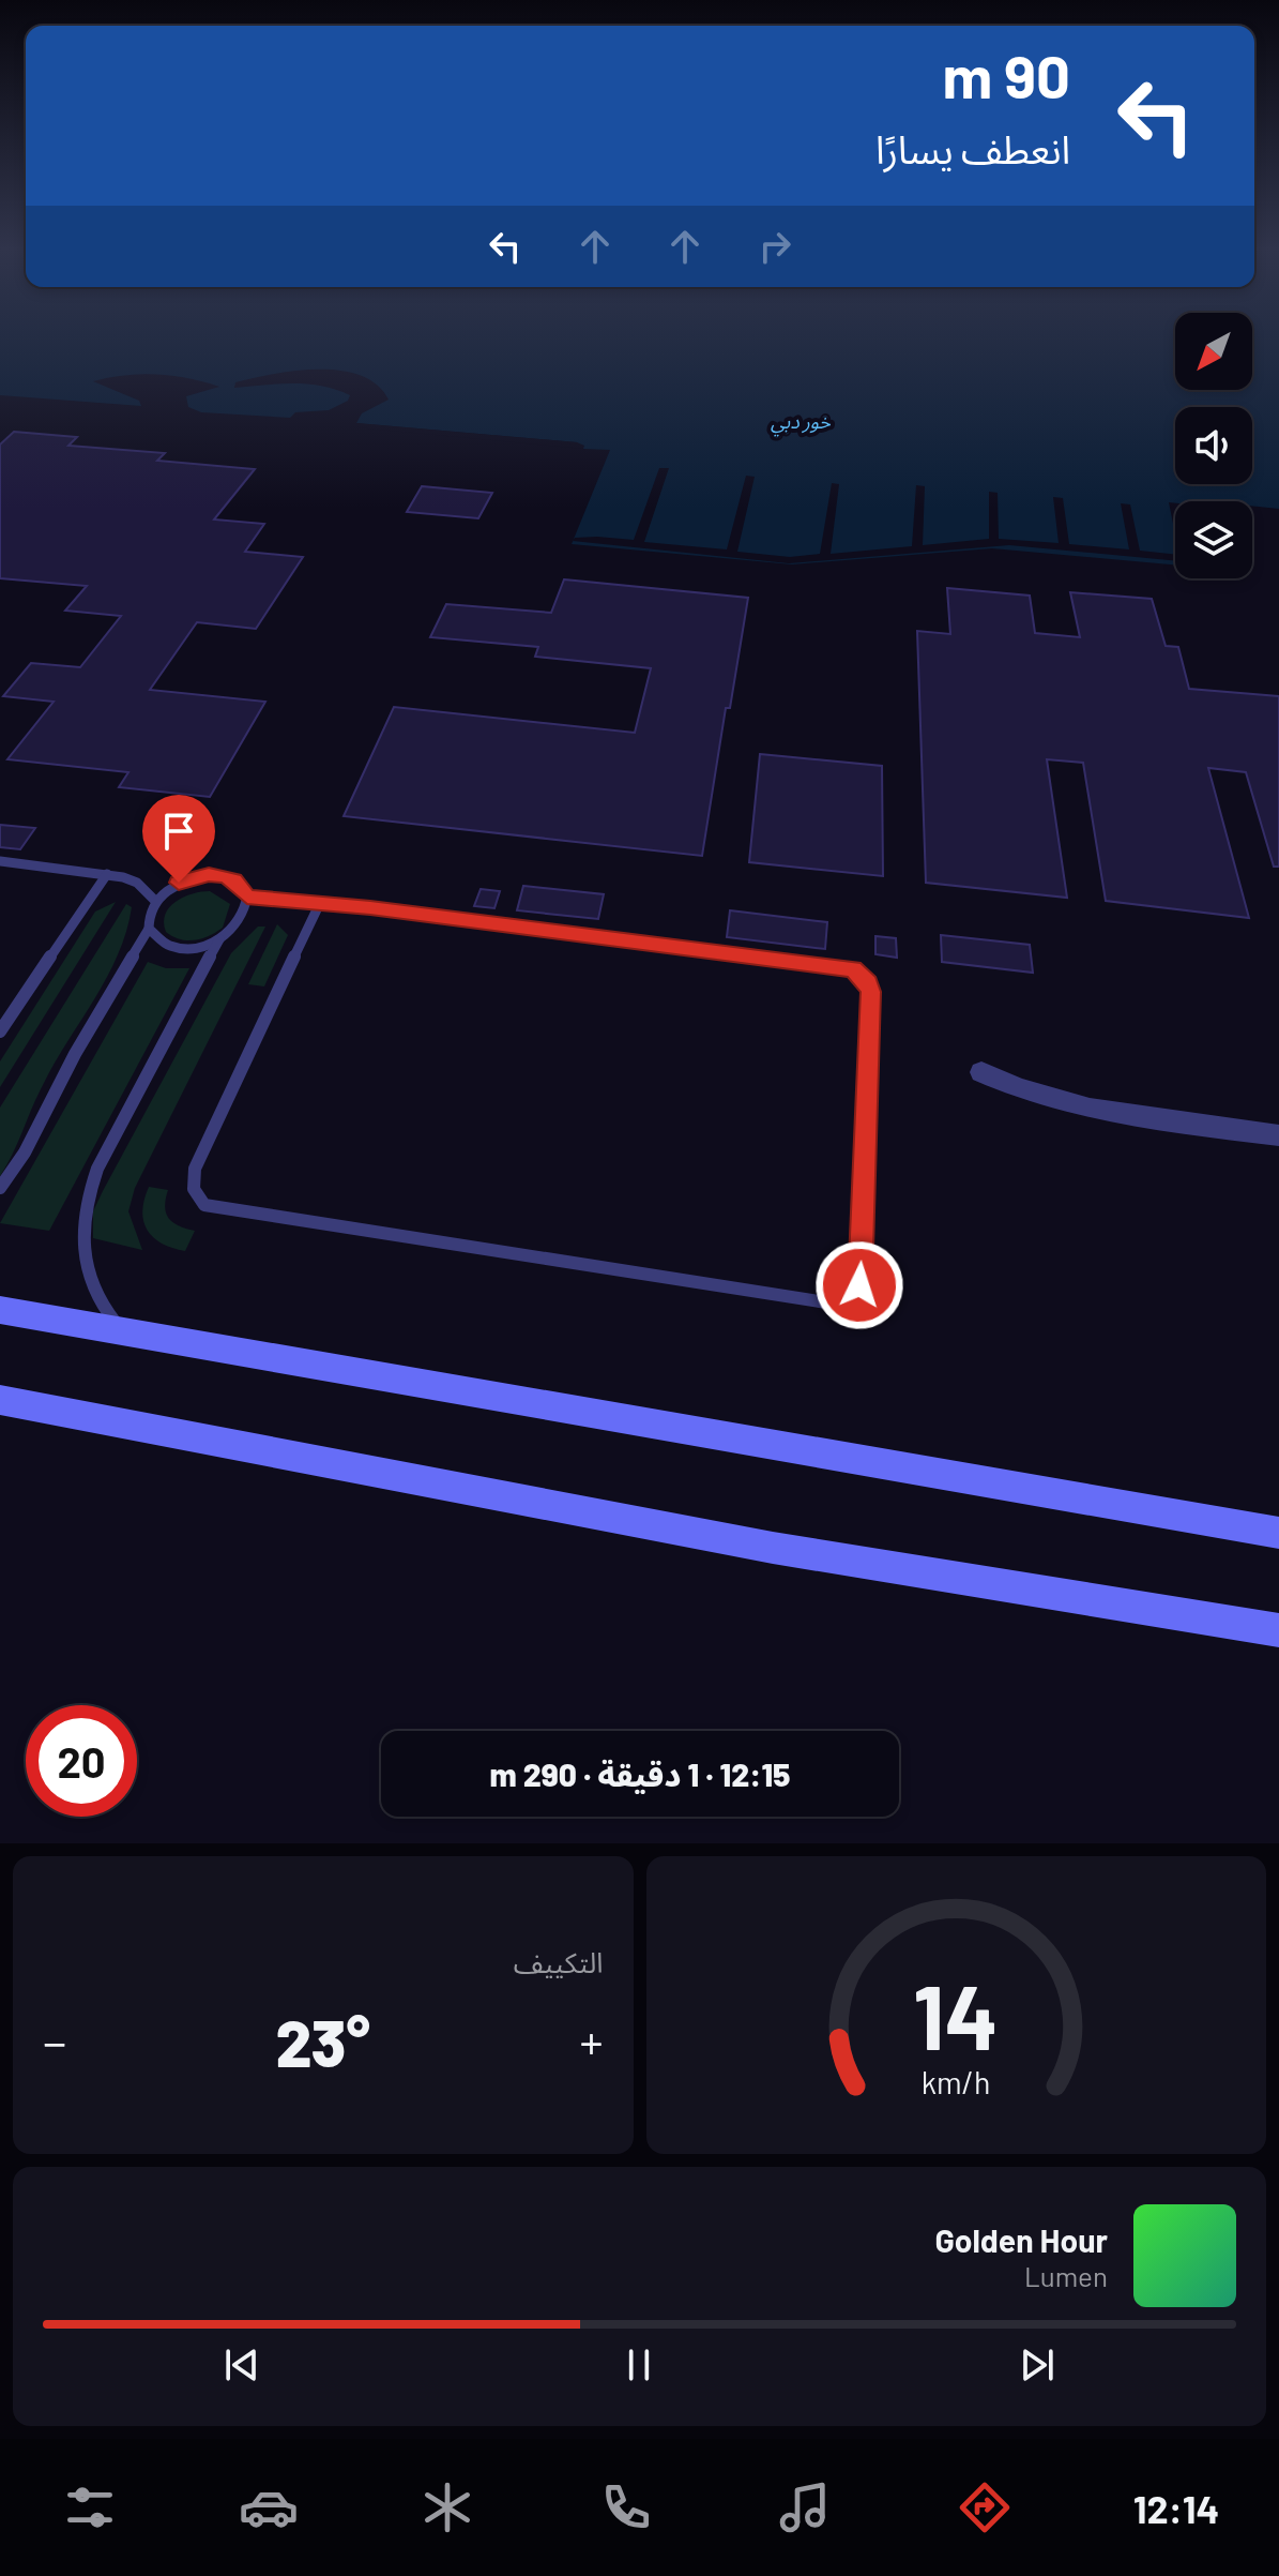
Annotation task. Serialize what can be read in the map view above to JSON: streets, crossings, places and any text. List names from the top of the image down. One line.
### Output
{"water":["خور دبي"],"north":"bottom left","page":{"turn":["90 m","انعطف يسارًا"],"limit":"20","trip":"12:15 · 1 دقيقة · 290 m","tile":"التكييف","heat":["−","23°","+"],"song":["Golden Hour","Lumen"],"tabs":"12:14","gauge":["14","km/h"]}}
